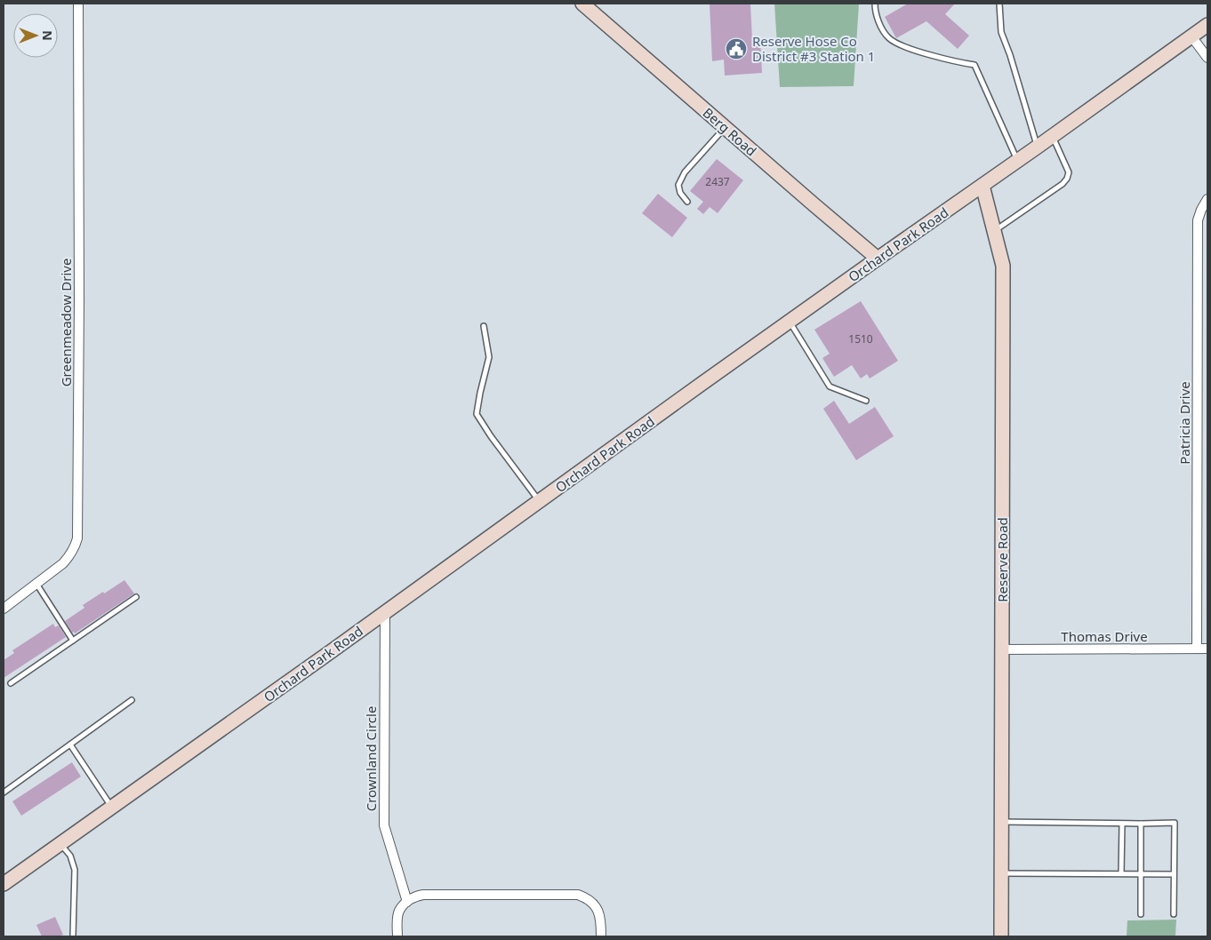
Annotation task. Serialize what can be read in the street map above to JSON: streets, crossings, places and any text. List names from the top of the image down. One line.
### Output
{"streets":{"main road":["Berg Road","Orchard Park Road","Reserve Road"],"street":["Greenmeadow Drive","Patricia Drive","Thomas Drive","Crownland Circle"]},"crossings":[["Berg Road","Orchard Park Road"],["Orchard Park Road","Reserve Road"],["Orchard Park Road","Crownland Circle"],["Patricia Drive","Thomas Drive"],["Reserve Road","Thomas Drive"]],"places":{"public building":["Reserve Hose Co District #3 Station 1"]},"house_numbers":["2437","1510"],"north":"right"}
